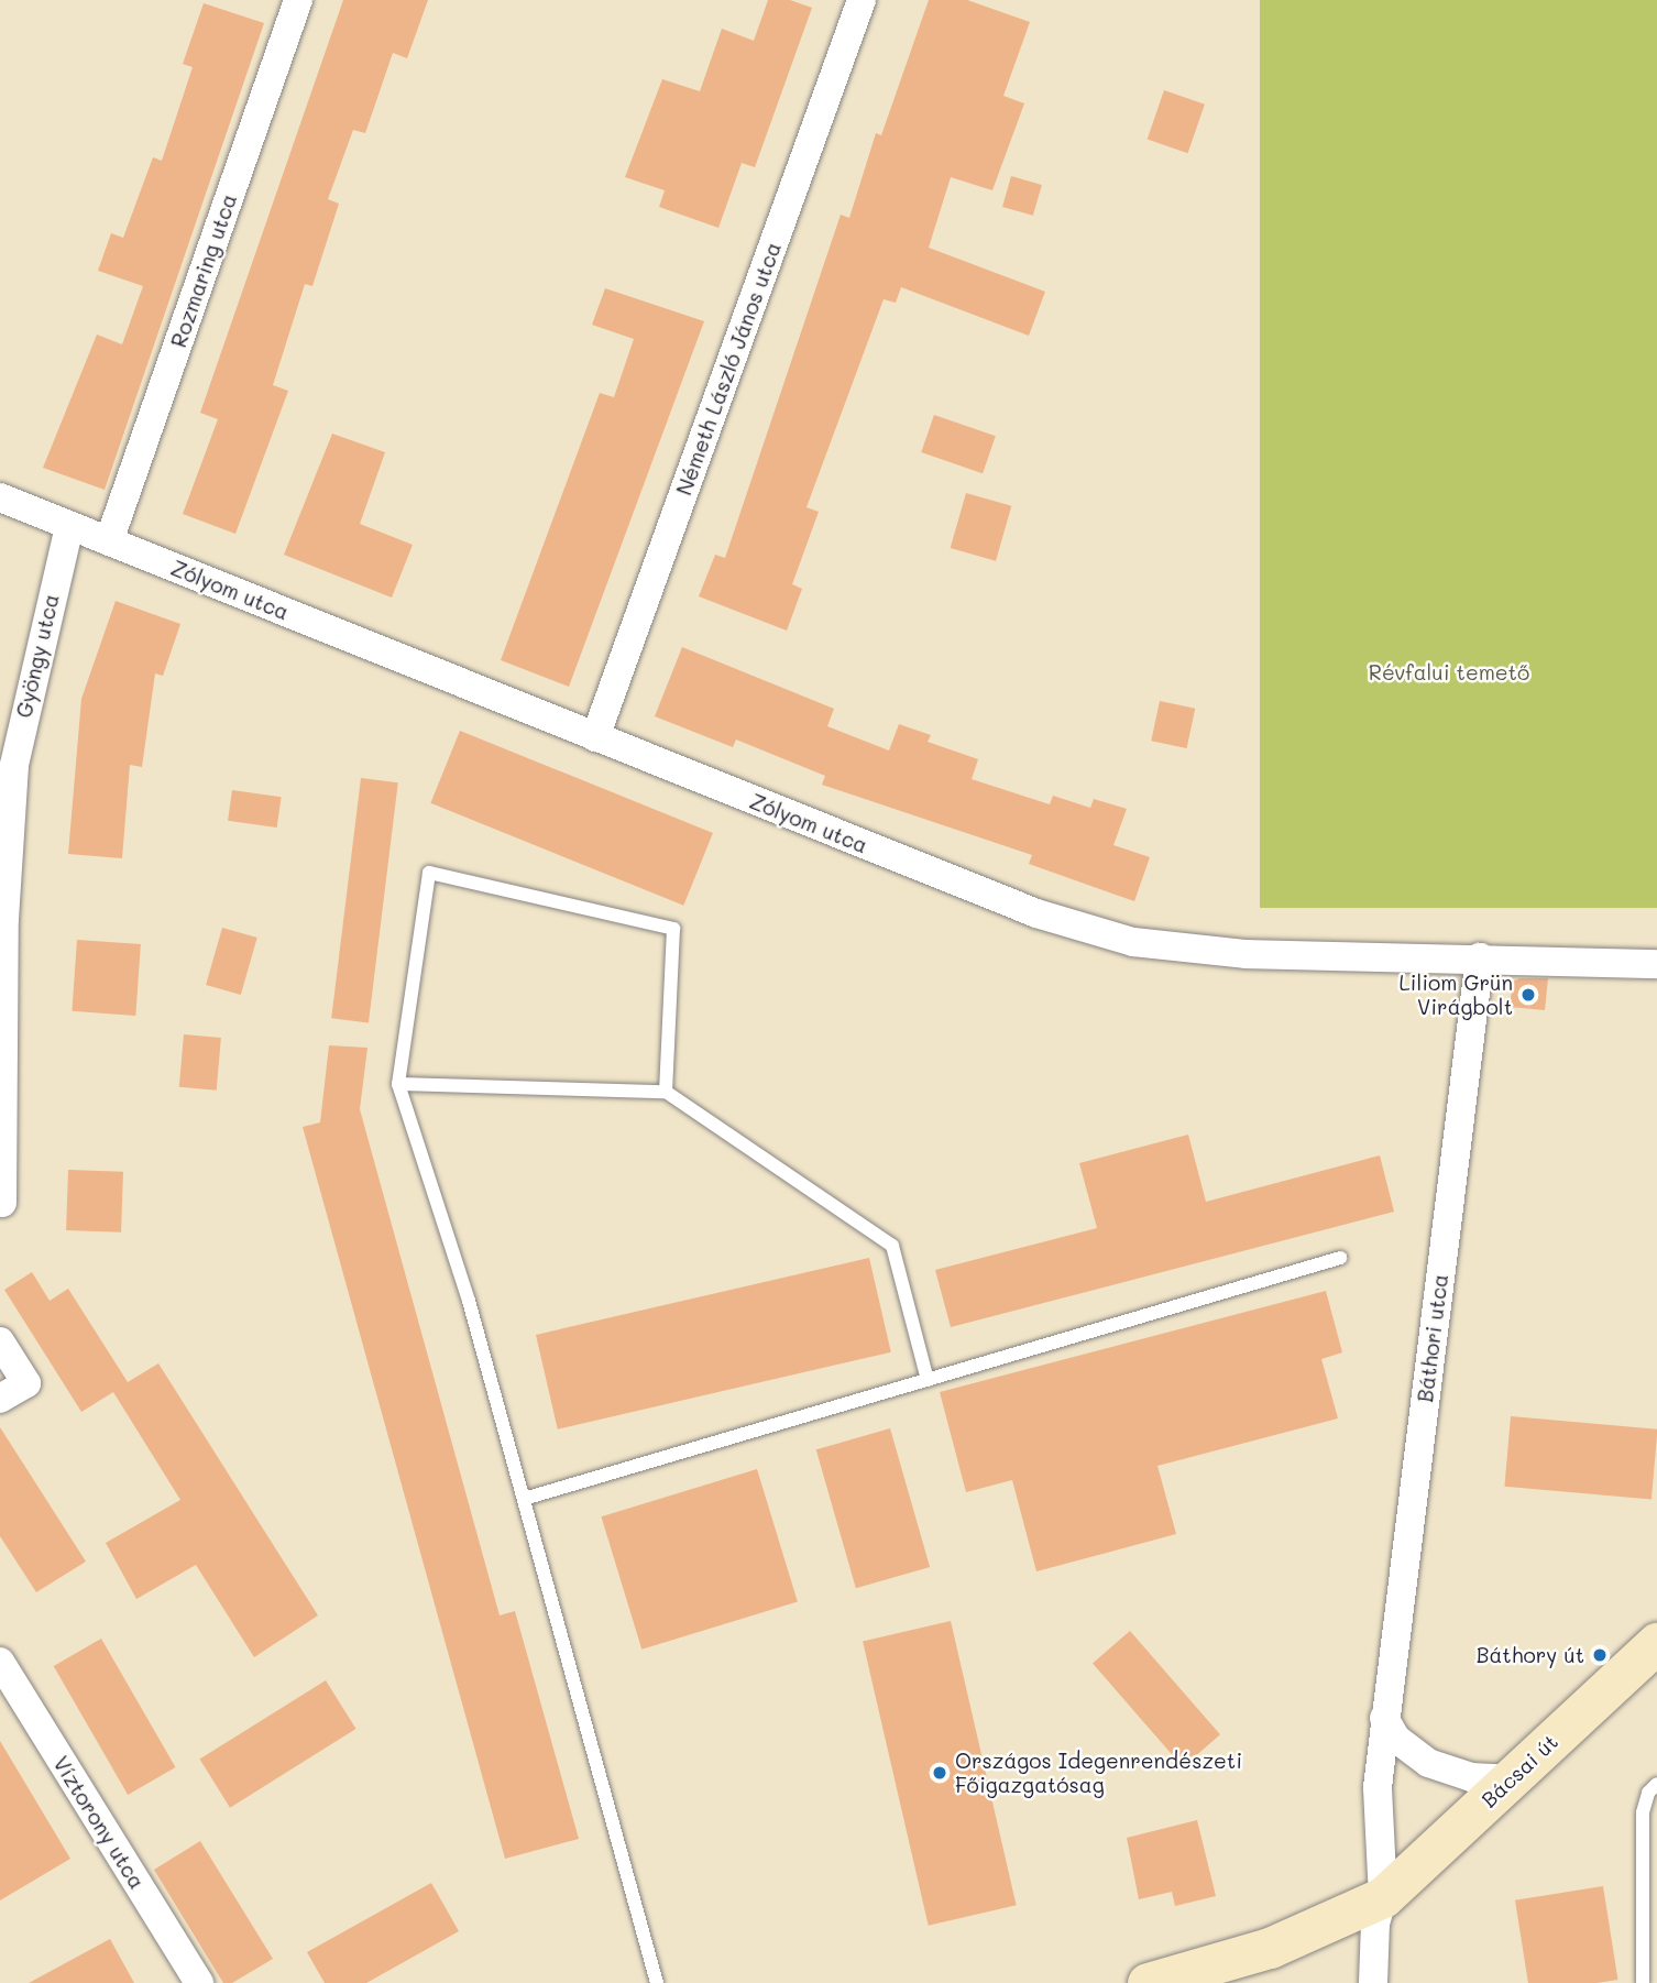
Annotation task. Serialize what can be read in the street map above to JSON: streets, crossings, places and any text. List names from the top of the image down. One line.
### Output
{"streets":{"street":["Rozmaring utca","Németh László János utca","Zólyom utca","Gyöngy utca","Báthori utca","Bácsai út","Víztorony utca"]},"crossings":[["Rozmaring utca","Zólyom utca"],["Németh László János utca","Zólyom utca"],["Zólyom utca","Gyöngy utca"],["Zólyom utca","Báthori utca"],["Báthori utca","Bácsai út"]],"parks":["Révfalui temető"],"places":["Liliom Grün Virágbolt","Báthory út","Országos Idegenrendészeti Főigazgatósag"]}
